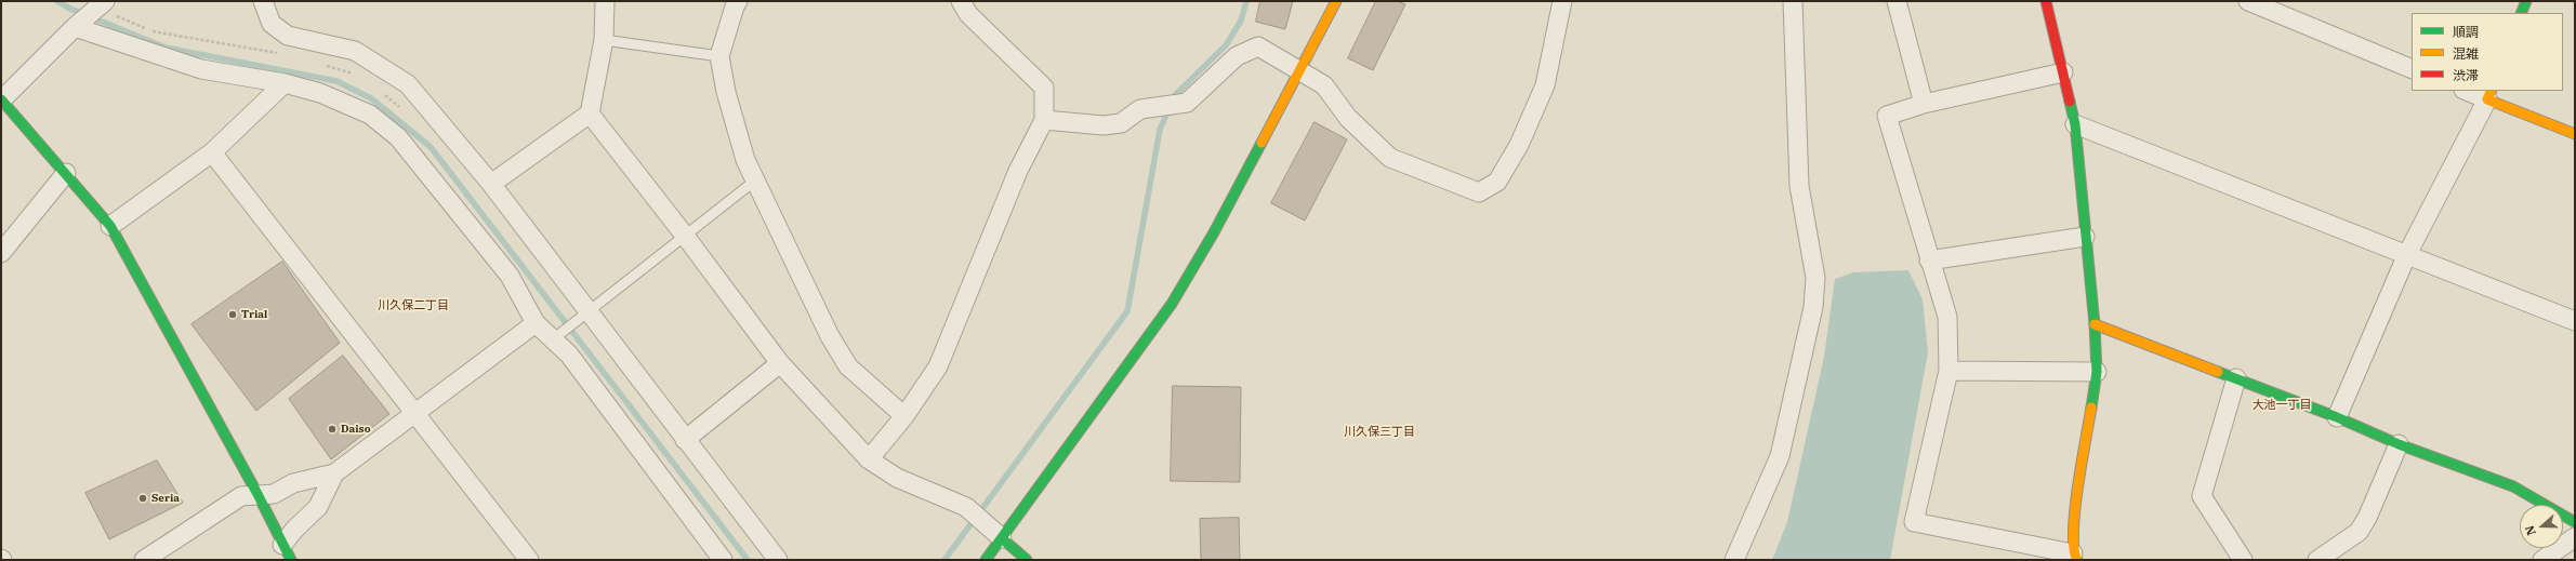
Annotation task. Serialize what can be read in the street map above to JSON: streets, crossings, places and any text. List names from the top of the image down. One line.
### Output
{"districts":["川久保二丁目","大池一丁目","川久保三丁目"],"places":["Trial","Daiso","Seria"],"legend":["順調","混雑","渋滞"],"north":"left"}
